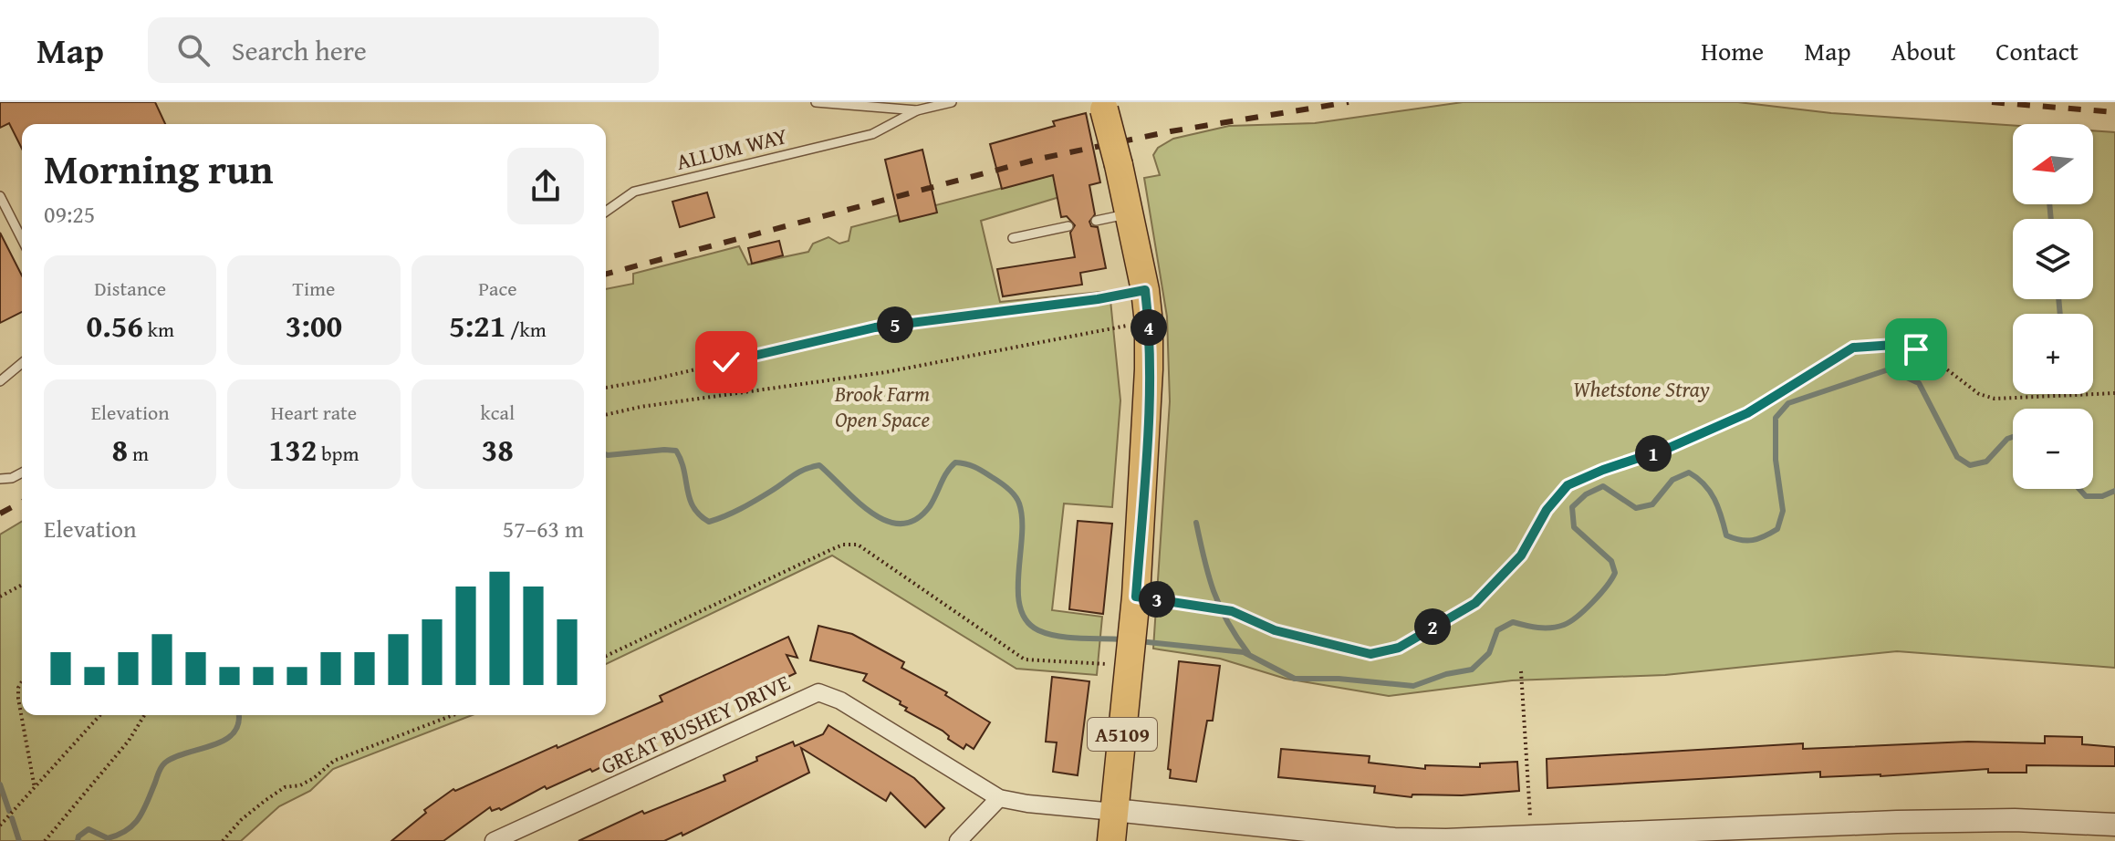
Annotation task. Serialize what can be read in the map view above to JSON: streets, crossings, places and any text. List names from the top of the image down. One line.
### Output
{"streets":{"main road":["A5109"],"street":["GREAT BUSHEY DRIVE"],"lane":["ALLUM WAY"]},"crossings":[["GREAT BUSHEY DRIVE","A5109"]],"parks":["Whetstone Stray","Brook Farm Open Space"],"north":"left","page":{"header":"Map","search":"Search here","nav":["Home","Map","About","Contact"],"map_buttons":["+","−"],"heading":["Morning run","09:25"],"stats":[["Distance","0.56 km"],["Time","3:00"],["Pace","5:21 /km"],["Elevation","8 m"],["Heart rate","132 bpm"],["kcal","38"]],"pins":["5","4","1","3","2"],"chart":["Elevation","57–63 m"]}}
